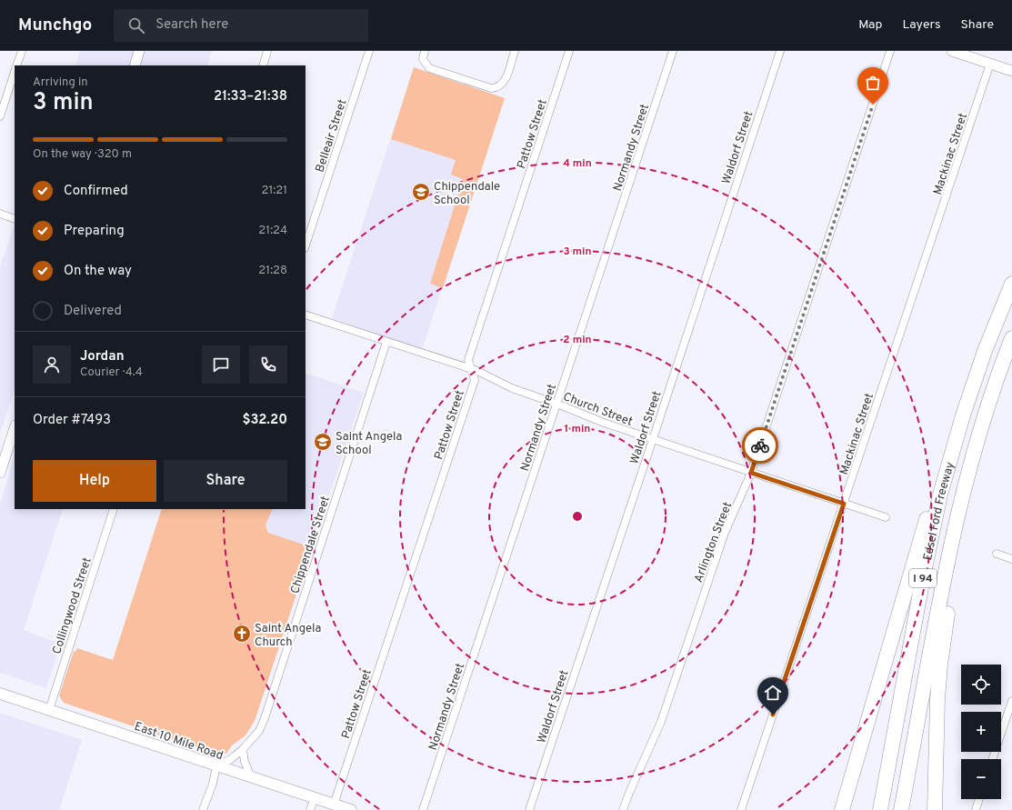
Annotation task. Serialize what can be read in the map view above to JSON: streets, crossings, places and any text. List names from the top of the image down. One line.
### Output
{"streets":{"highway":["Edsel Ford Freeway","I 94"],"main road":["East 10 Mile Road"],"street":["Pattow Street","Belleair Street","Normandy Street","Waldorf Street","Mackinac Street","Church Street","Arlington Street","Chippendale Street","Collingwood Street"]},"crossings":[["Pattow Street","Church Street"],["Pattow Street","East 10 Mile Road"],["Normandy Street","Church Street"],["Waldorf Street","Church Street"],["Mackinac Street","Church Street"],["Church Street","Arlington Street"],["Church Street","Chippendale Street"],["Chippendale Street","East 10 Mile Road"],["Collingwood Street","East 10 Mile Road"]],"places":{"school or university":["Chippendale School","Saint Angela School"],"church":["Saint Angela Church"]},"page":{"header":"Munchgo","search":"Search here","nav":["Map","Layers","Share"],"heading":["3 min","Arriving in","21:33–21:38"],"panel":["Jordan","Courier · 4.4","Order #7493","$32.20"],"bar":"On the way · 320 m","list":[["Confirmed","21:21"],["Preparing","21:24"],["On the way","21:28"],"Delivered"],"buttons":["Help","Share"],"map_buttons":["+","−"]},"rings":["4 min","3 min","2 min","1 min"]}
